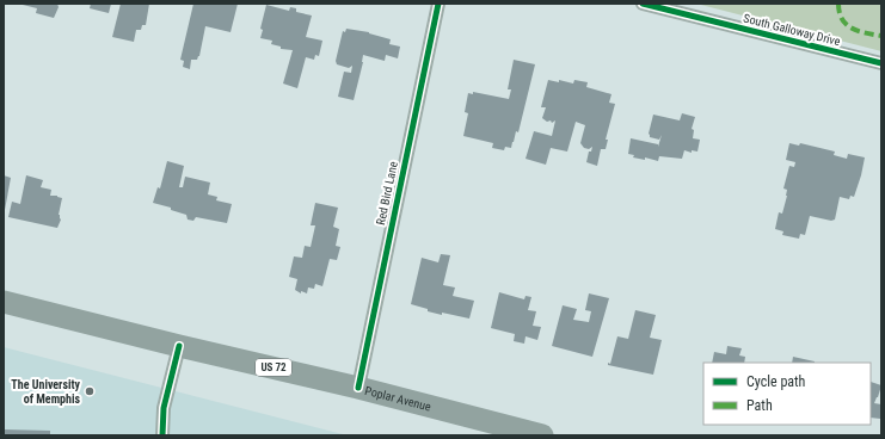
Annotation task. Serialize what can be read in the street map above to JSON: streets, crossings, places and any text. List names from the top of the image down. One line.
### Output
{"streets":{"main road":["US 72","Poplar Avenue"],"street":["South Galloway Drive","Red Bird Lane"]},"crossings":[["Red Bird Lane","Poplar Avenue"]],"places":["The University of Memphis"],"legend":["Cycle path","Path"]}
